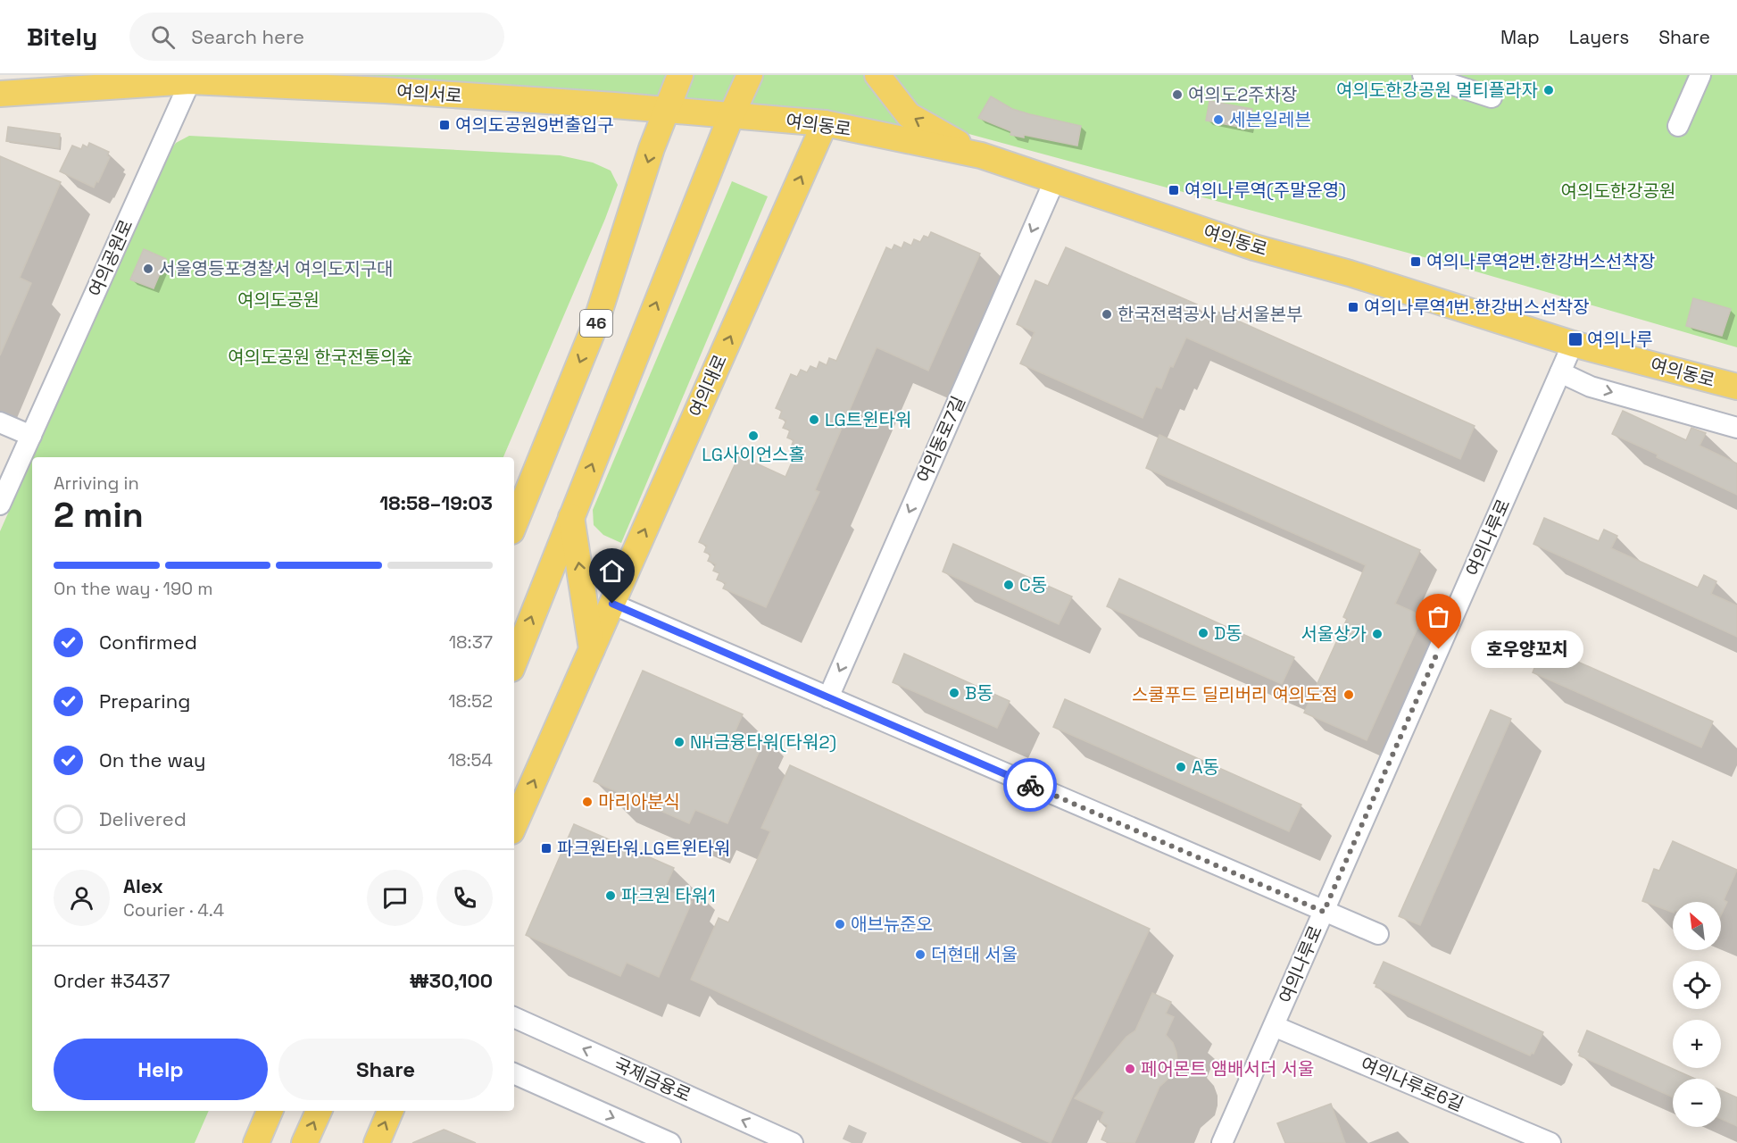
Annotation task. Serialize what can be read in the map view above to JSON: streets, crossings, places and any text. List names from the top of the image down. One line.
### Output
{"streets":{"main road":["여의서로","여의동로","46","여의대로"],"street":["여의공원로","여의동로7길","여의나루로","국제금융로","여의나루로6길"]},"crossings":[["여의서로","여의동로"],["여의서로","여의공원로"],["여의서로","46"],["여의동로","여의대로"],["여의동로","여의동로7길"],["여의동로","여의나루로"],["여의나루로","여의나루로6길"]],"one_way":["여의동로7길"],"parks":["여의도한강공원","여의도공원","여의도공원 한국전통의숲"],"places":{"other":["여의도한강공원 멀티플라자","여의도2주차장","세븐일레븐","서울영등포경찰서 여의도지구대","한국전력공사 남서울본부","LG트윈타워","LG사이언스홀","C동","D동","서울상가","호우양꼬치","B동","스쿨푸드 딜리버리 여의도점","NH금융타워(타워2)","A동","마리아분식","파크원 타워1","애브뉴준오","더현대 서울","페어몬트 앰배서더 서울"],"transit":["여의도공원9번출입구","여의나루역(주말운영)","여의나루역2번.한강버스선착장","여의나루역1번.한강버스선착장","여의나루","파크원타워.LG트윈타워"]},"north":"top left","page":{"header":"Bitely","search":"Search here","nav":["Map","Layers","Share"],"heading":["2 min","Arriving in","18:58–19:03"],"panel":["Alex","Courier · 4.4","Order #3437","₩30,100"],"bar":"On the way · 190 m","list":[["Confirmed","18:37"],["Preparing","18:52"],["On the way","18:54"],"Delivered"],"bubble":"호우양꼬치","map_buttons":["+","−"],"buttons":["Help","Share"]}}
